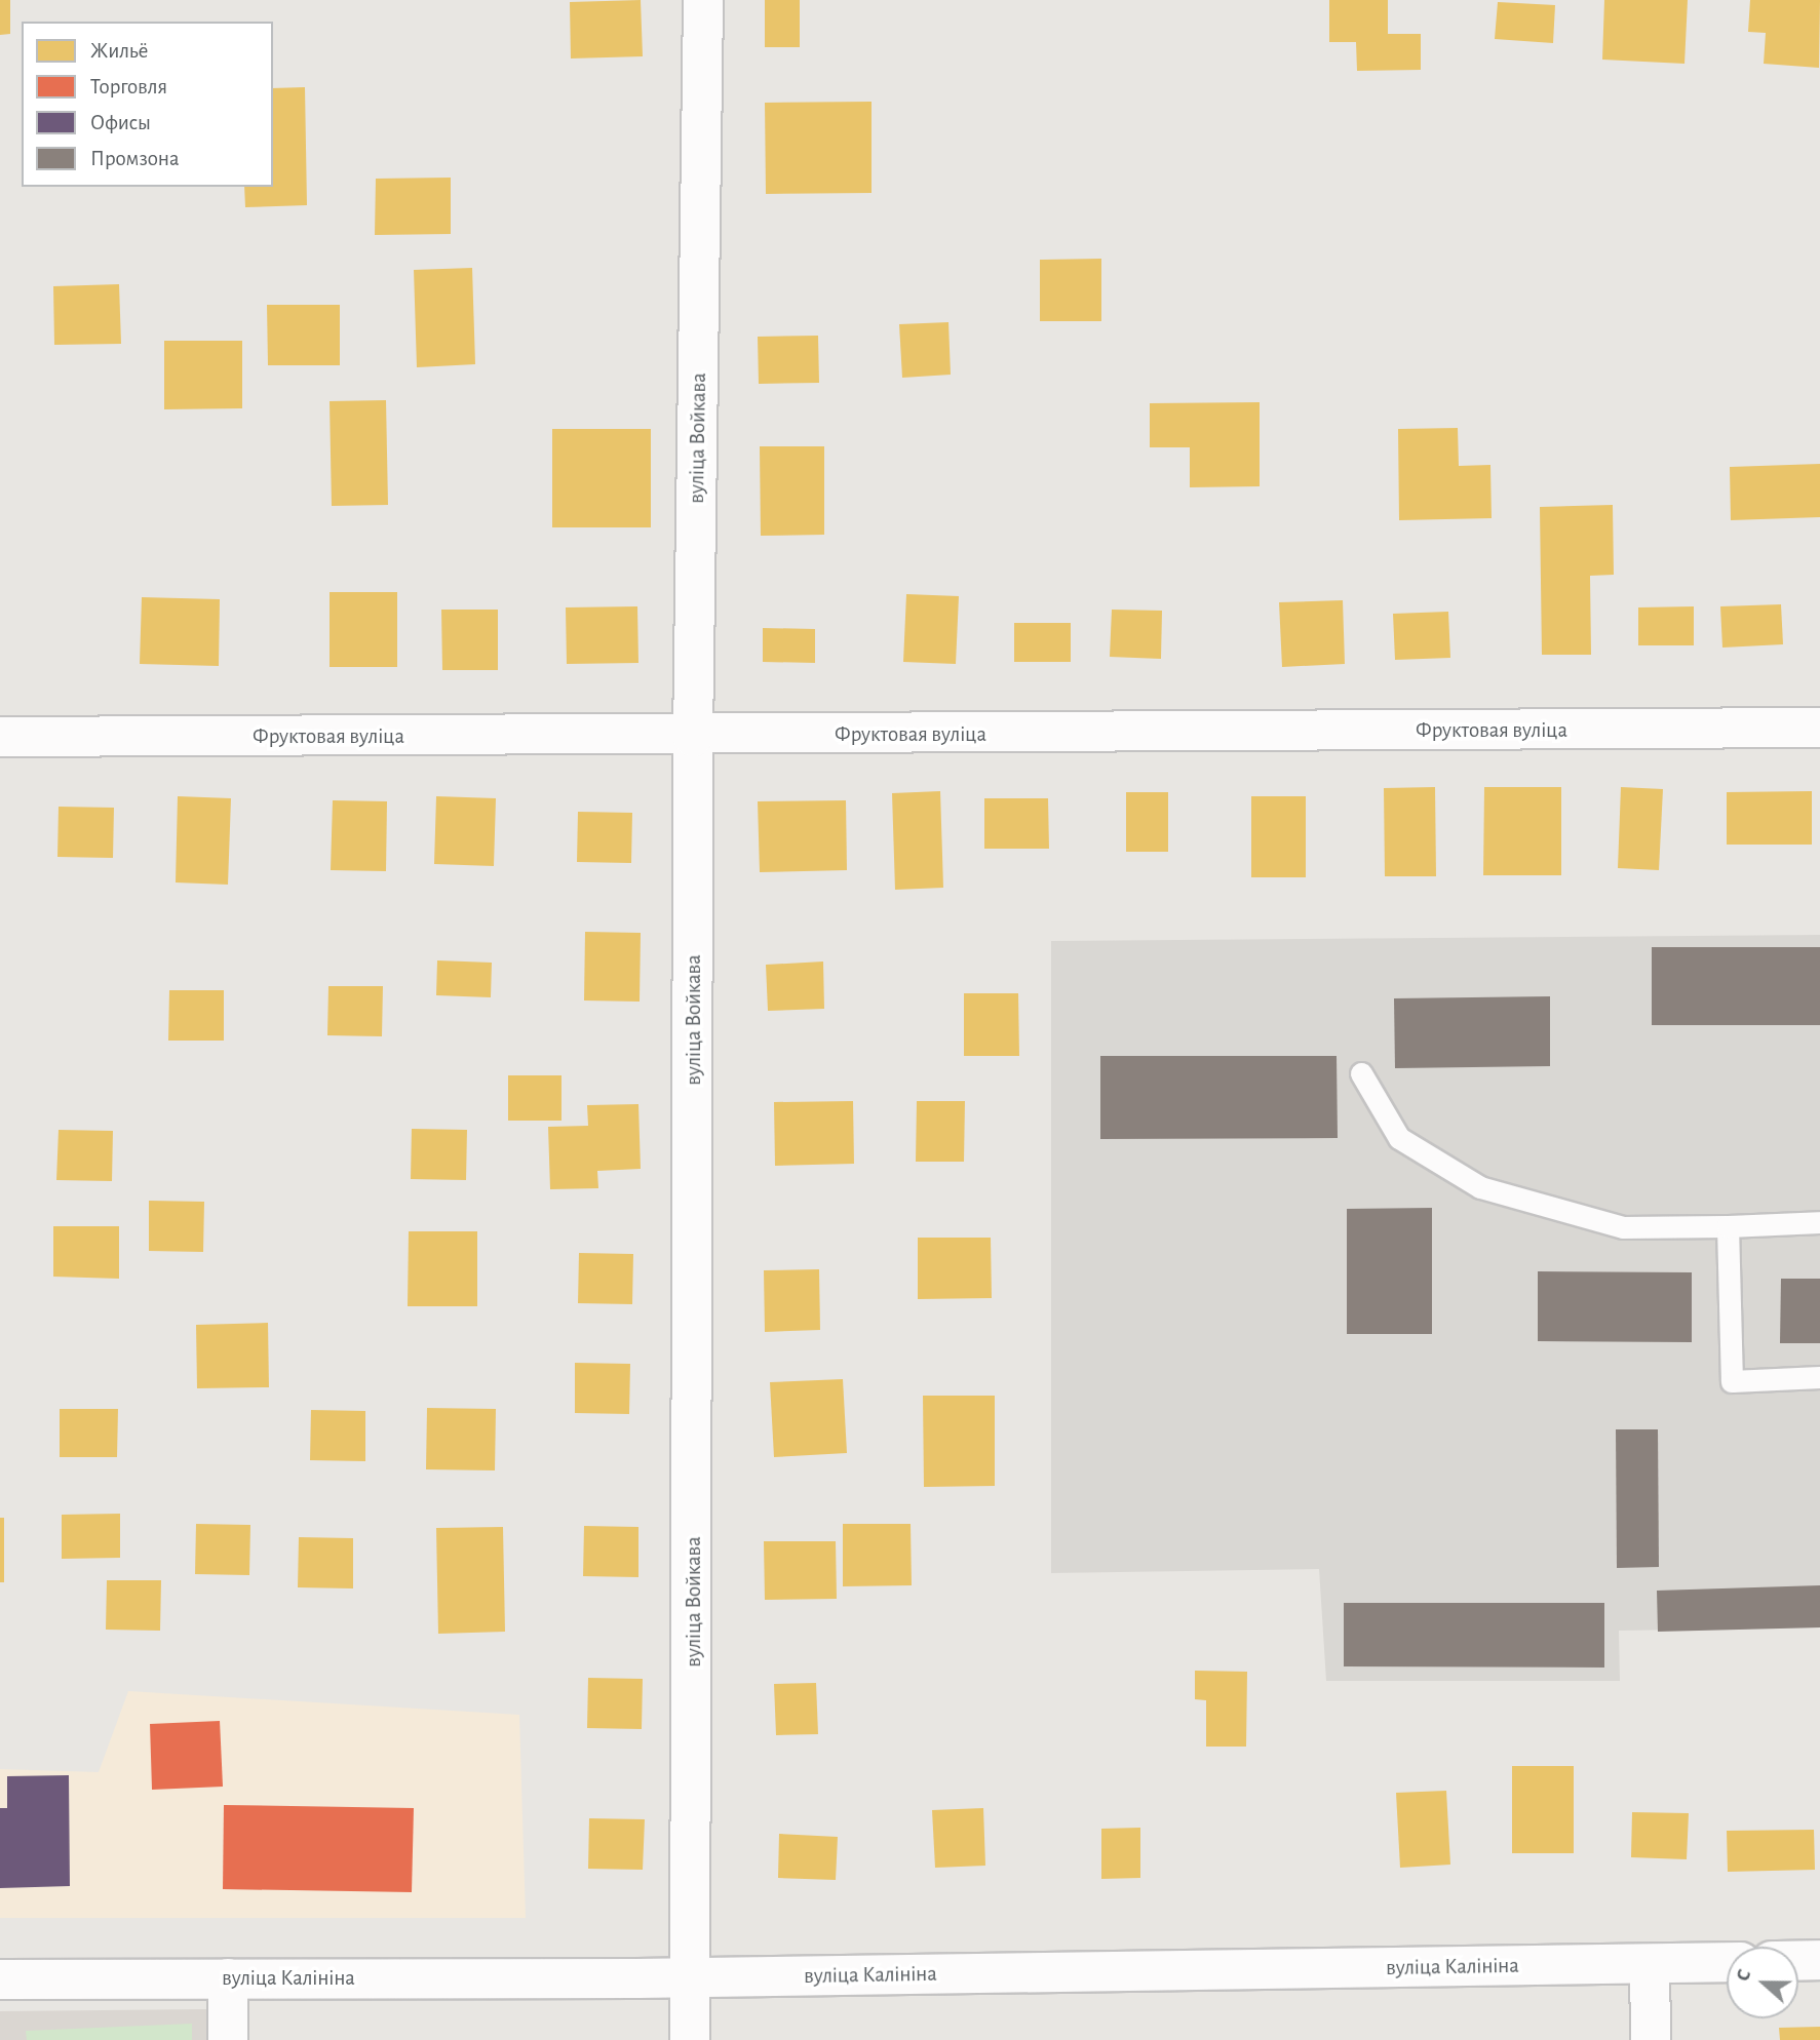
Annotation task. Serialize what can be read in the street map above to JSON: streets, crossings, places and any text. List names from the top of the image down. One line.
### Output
{"streets":{"street":["вуліца Войкава","Фруктовая вуліца","вуліца Калініна"]},"crossings":[["вуліца Войкава","Фруктовая вуліца"],["вуліца Войкава","вуліца Калініна"]],"legend":["Жильё","Торговля","Офисы","Промзона"],"north":"left"}
